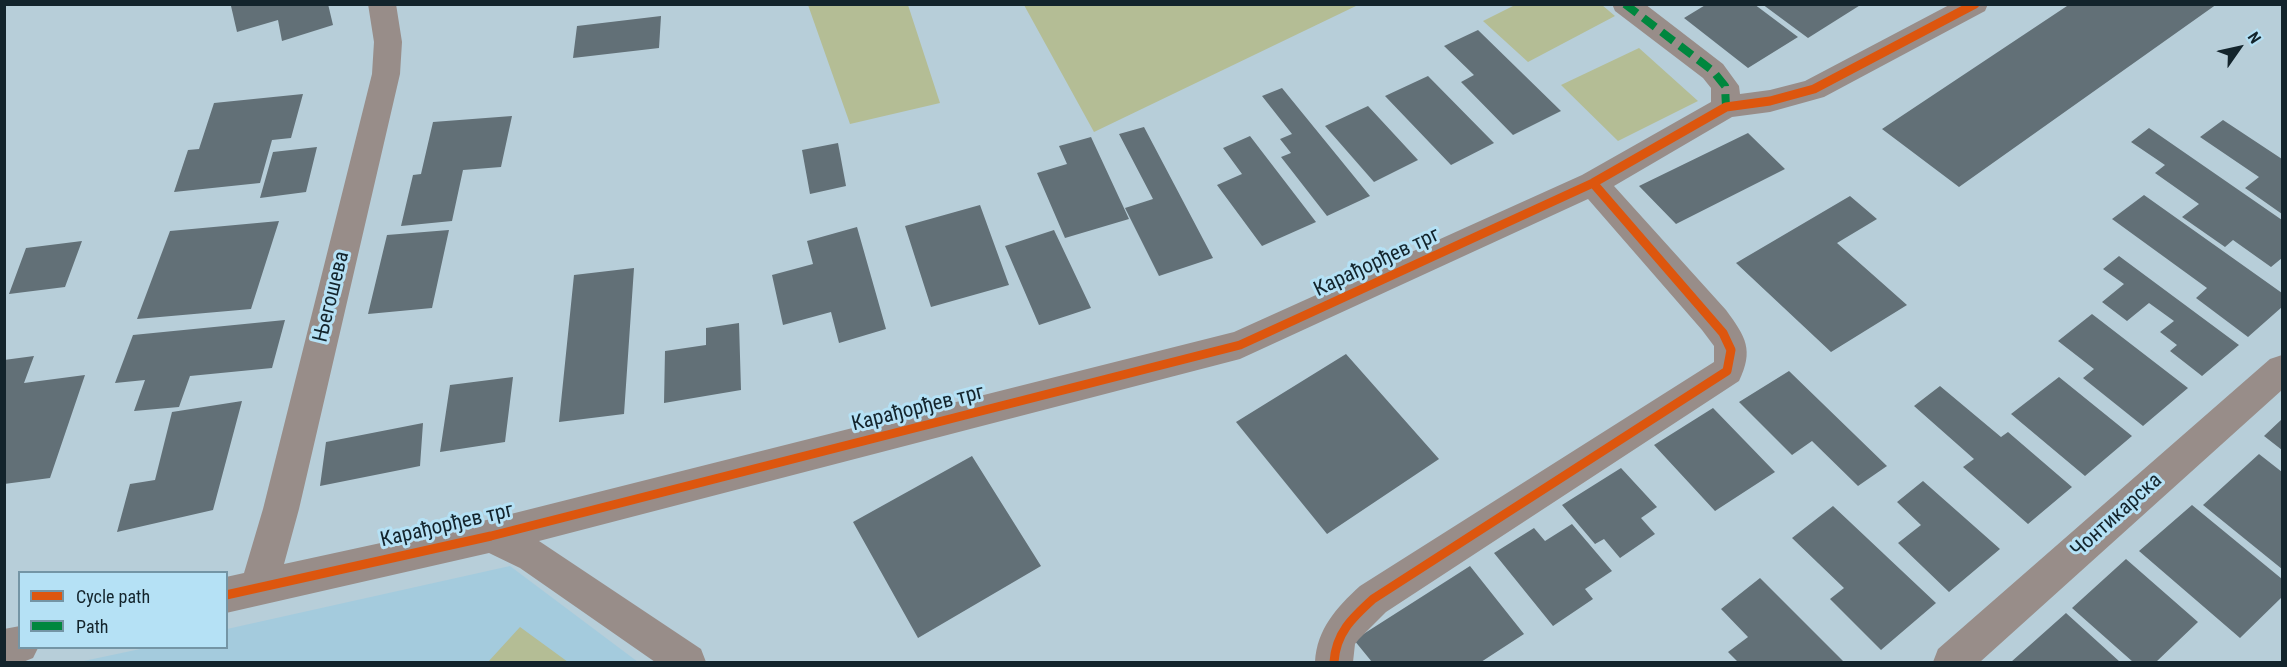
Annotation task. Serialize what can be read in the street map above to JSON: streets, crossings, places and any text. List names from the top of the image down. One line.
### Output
{"streets":{"street":["Карађорђев трг","Његошева","Чонтикарска"]},"crossings":[["Карађорђев трг","Његошева"]],"legend":["Cycle path","Path"],"north":"top right"}
